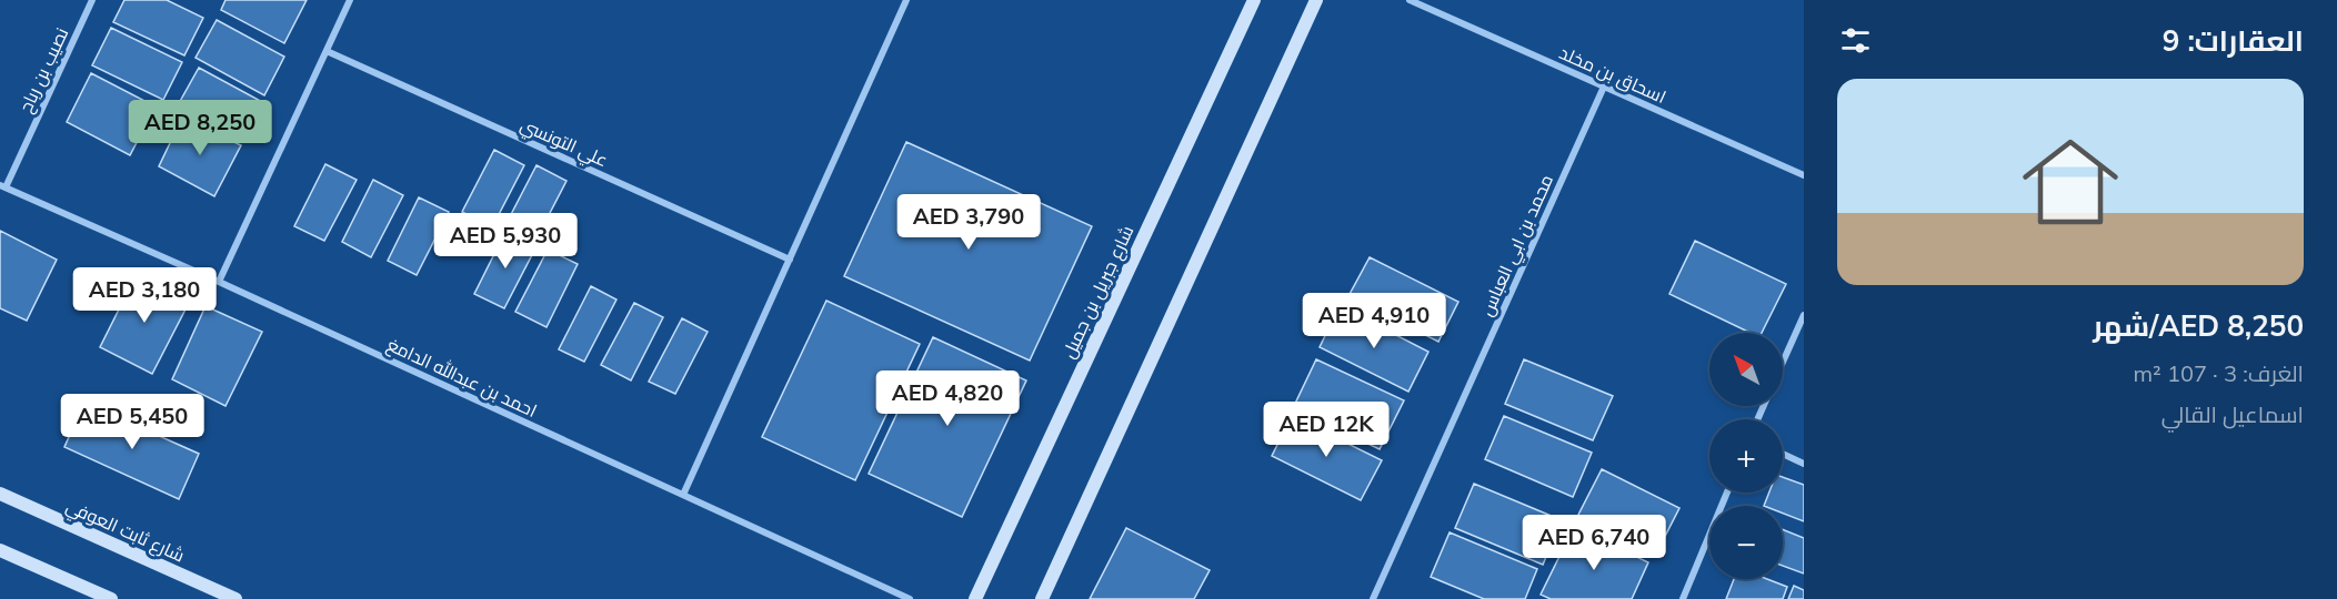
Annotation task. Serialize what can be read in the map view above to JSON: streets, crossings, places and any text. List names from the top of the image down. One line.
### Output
{"streets":{"street":["نصيب بن رباح","اسحاق بن مخلد","علي التونسي","محمد بن ابي العباس","شارع جبريل بن جميل","احمد بن عبدالله الدامغ","شارع ثابت العوفي"]},"crossings":[["نصيب بن رباح","احمد بن عبدالله الدامغ"],["اسحاق بن مخلد","محمد بن ابي العباس"]],"north":"top left","page":{"heading":"العقارات: 9","list":[{"name":"AED 8,250/شهر","note":"الغرف: 3 · 107 m² · اسماعيل القالي"}],"price":["AED 8,250","AED 3,790","AED 5,930","AED 3,180","AED 4,910","AED 4,820","AED 5,450","AED 12K","AED 6,740"],"map_buttons":["+","−"]}}
